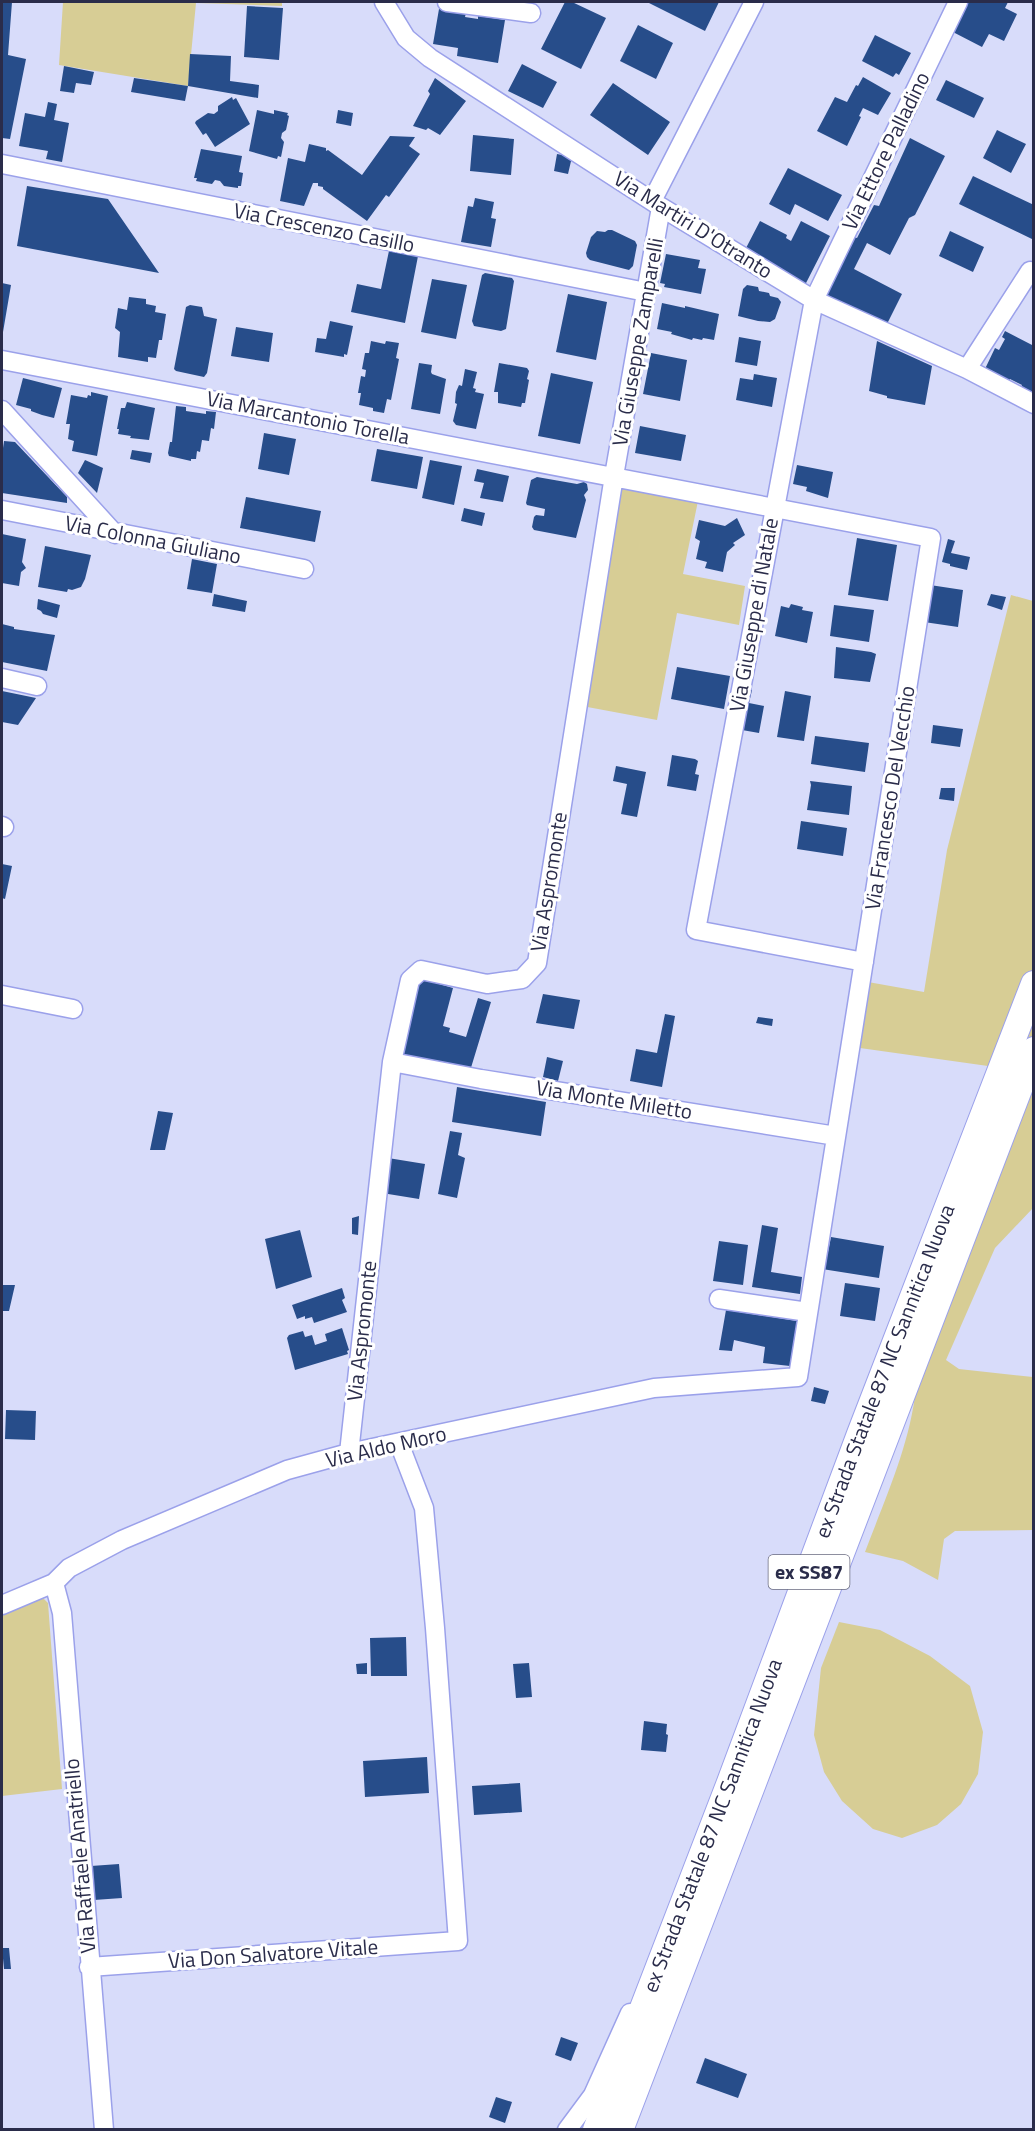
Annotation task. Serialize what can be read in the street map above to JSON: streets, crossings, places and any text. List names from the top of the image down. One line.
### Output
{"streets":{"highway":["ex Strada Statale 87 NC Sannitica Nuova","ex SS87"],"street":["Via Ettore Palladino","Via Martiri D'Otranto","Via Crescenzo Casillo","Via Giuseppe Zamparelli","Via Marcantonio Torella","Via Colonna Giuliano","Via Giuseppe di Natale","Via Francesco Del Vecchio","Via Aspromonte","Via Monte Miletto","Via Aldo Moro","Via Raffaele Anatriello","Via Don Salvatore Vitale"]},"crossings":[["Via Ettore Palladino","Via Martiri D'Otranto"],["Via Ettore Palladino","Via Giuseppe di Natale"],["Via Martiri D'Otranto","Via Giuseppe Zamparelli"],["Via Martiri D'Otranto","Via Giuseppe di Natale"],["Via Crescenzo Casillo","Via Giuseppe Zamparelli"],["Via Giuseppe Zamparelli","Via Marcantonio Torella"],["Via Giuseppe Zamparelli","Via Francesco Del Vecchio"],["Via Giuseppe Zamparelli","Via Aspromonte"],["Via Marcantonio Torella","Via Francesco Del Vecchio"],["Via Marcantonio Torella","Via Aspromonte"],["Via Giuseppe di Natale","Via Francesco Del Vecchio"],["Via Francesco Del Vecchio","Via Aspromonte"],["Via Francesco Del Vecchio","Via Monte Miletto"],["Via Francesco Del Vecchio","Via Aldo Moro"],["Via Aspromonte","Via Monte Miletto"],["Via Aspromonte","Via Aldo Moro"],["Via Aldo Moro","Via Raffaele Anatriello"],["Via Aldo Moro","Via Don Salvatore Vitale"],["Via Raffaele Anatriello","Via Don Salvatore Vitale"]]}
